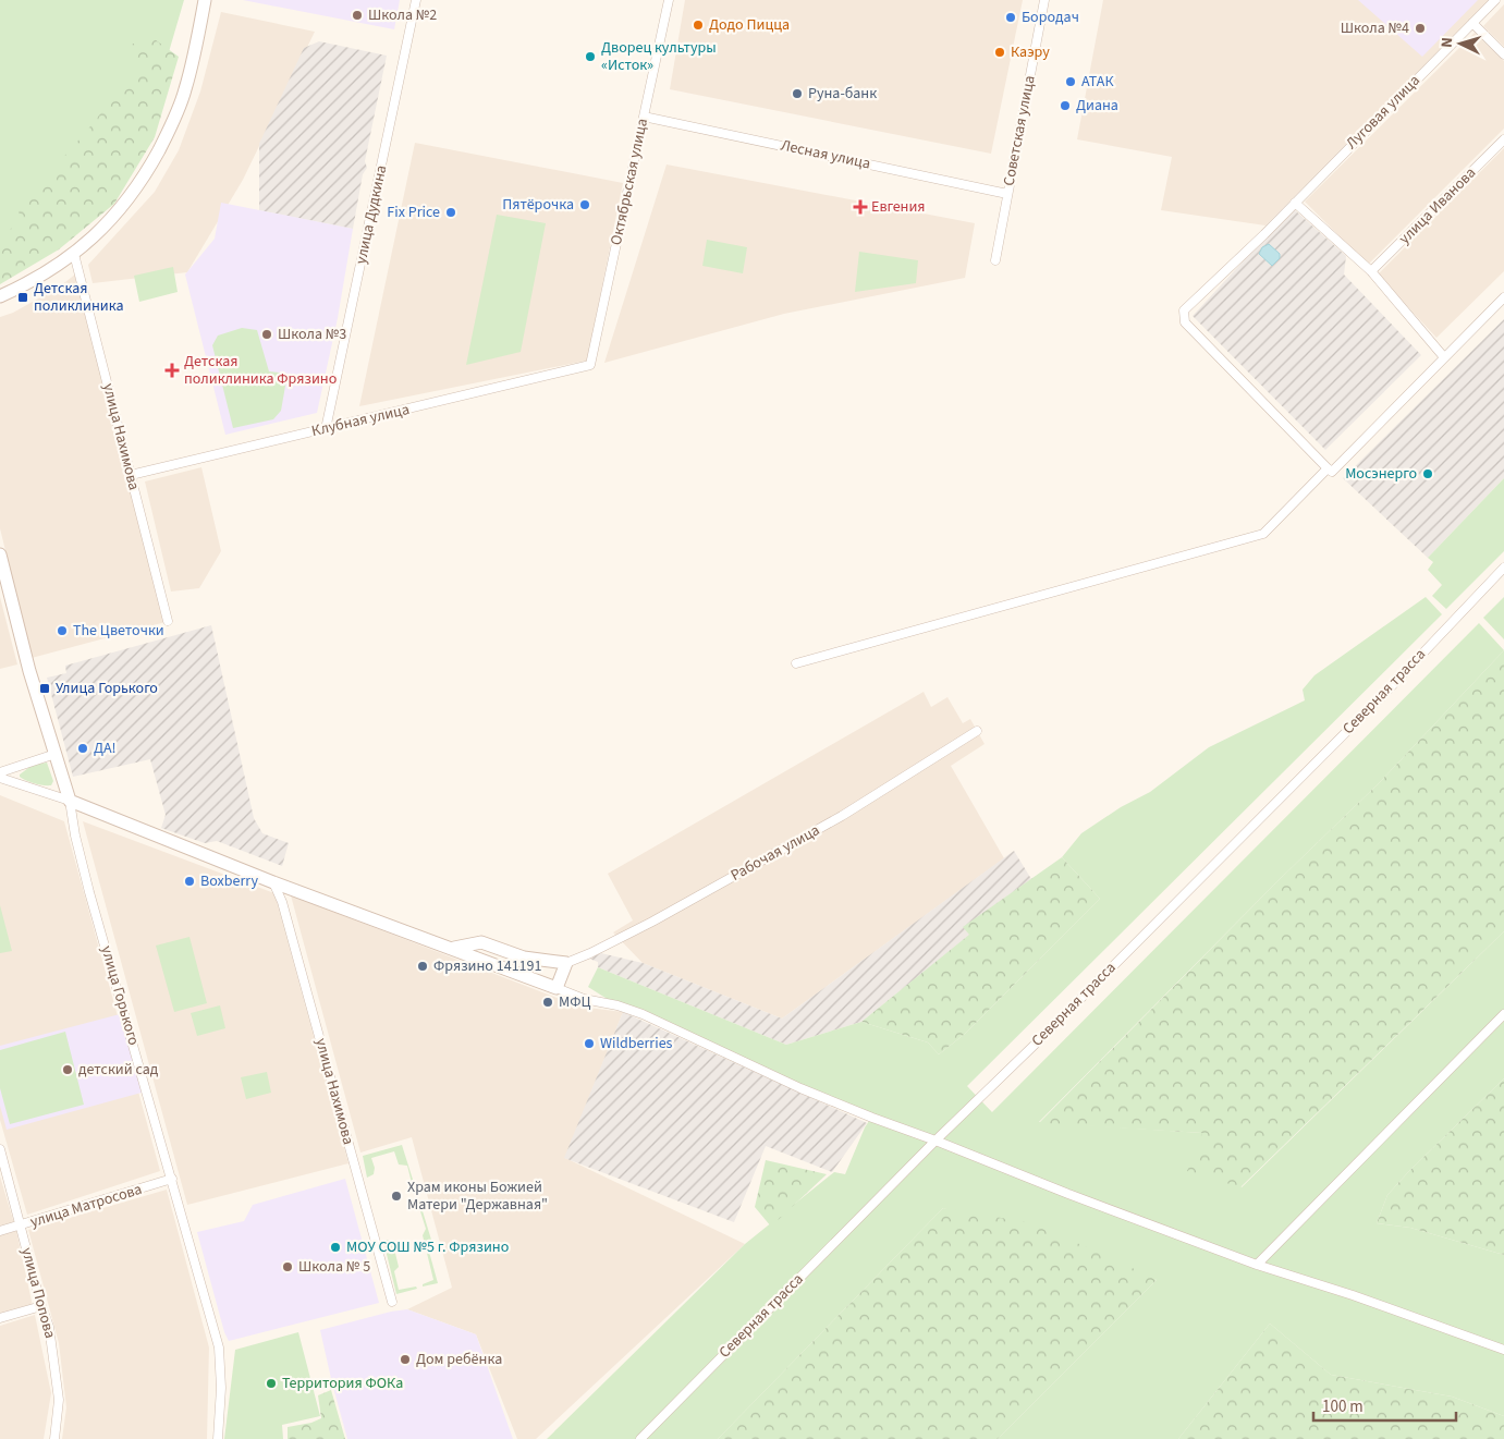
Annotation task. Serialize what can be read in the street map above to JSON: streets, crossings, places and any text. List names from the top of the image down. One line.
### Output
{"streets":{"street":["Луговая улица","Советская улица","Лесная улица","Октябрьская улица","улица Иванова","улица Дудкина","Клубная улица","улица Нахимова","Северная трасса","Рабочая улица","улица Горького","улица Матросова","улица Попова"]},"crossings":[["Советская улица","Лесная улица"],["Лесная улица","Октябрьская улица"],["Октябрьская улица","Клубная улица"],["улица Дудкина","Клубная улица"],["Клубная улица","улица Нахимова"],["улица Горького","улица Матросова"],["улица Матросова","улица Попова"]],"places":{"other":["Школа №2","Бородач","Додо Пицца","Школа №4","Каэру","Дворец культуры «Исток»","АТАК","Руна-банк","Диана","Пятёрочка","Fix Price","Школа №3","Мосэнерго","The Цветочки","ДА!","Boxberry","Фрязино 141191","МФЦ","Wildberriеs","детский сад","Храм иконы Божией Матери \"Державная\"","МОУ СОШ №5 г. Фрязино","Школа № 5","Дом ребёнка","Территория ФОКа"],"health":["Евгения","Детская поликлиника Фрязино"],"transit":["Детская поликлиника","Улица Горького"]},"scale_bar":"100 m","north":"left"}
